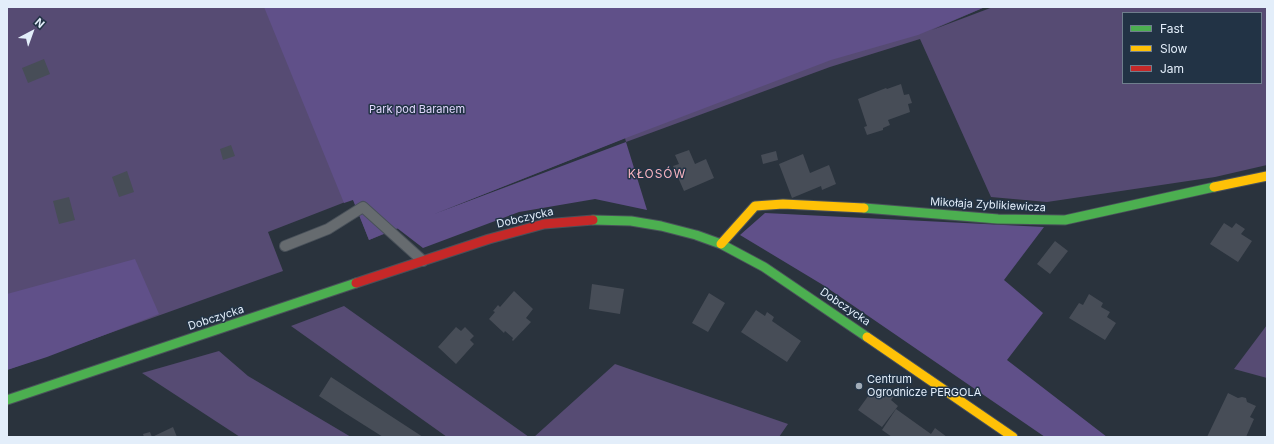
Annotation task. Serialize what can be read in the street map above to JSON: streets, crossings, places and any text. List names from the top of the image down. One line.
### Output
{"streets":{"main road":["Mikołaja Zyblikiewicza","Dobczycka"]},"crossings":[["Mikołaja Zyblikiewicza","Dobczycka"]],"districts":["KŁOSÓW"],"parks":["Park pod Baranem"],"places":["Centrum Ogrodnicze PERGOLA"],"legend":["Fast","Slow","Jam"],"north":"top right"}
